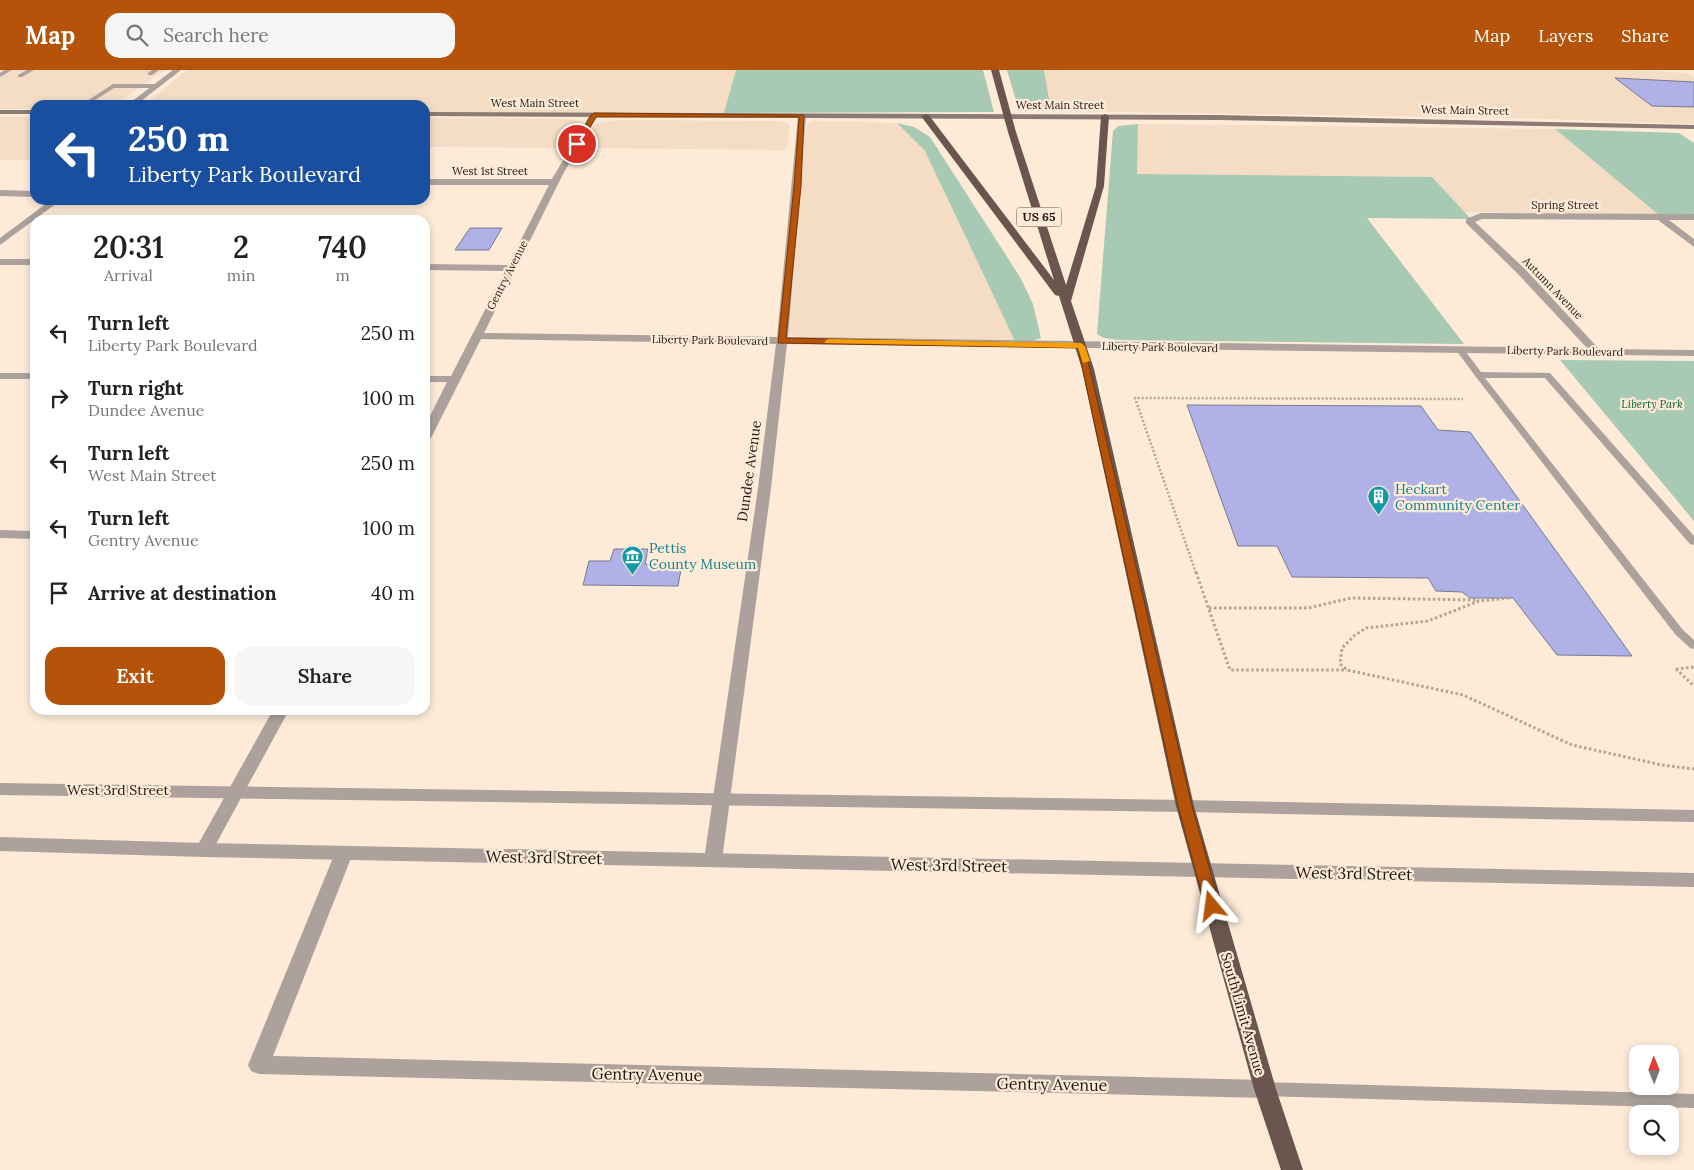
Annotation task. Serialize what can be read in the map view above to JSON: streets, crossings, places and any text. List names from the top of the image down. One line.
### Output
{"streets":{"highway":["US 65","South Limit Avenue"],"main road":["West Main Street"],"street":["West 1st Street","Spring Street","Gentry Avenue","Autumn Avenue","Liberty Park Boulevard","Dundee Avenue","West 3rd Street"]},"crossings":[["West Main Street","Gentry Avenue"],["West Main Street","Dundee Avenue"],["West 1st Street","Gentry Avenue"],["Spring Street","Autumn Avenue"],["US 65","South Limit Avenue"],["Gentry Avenue","Liberty Park Boulevard"],["Gentry Avenue","West 3rd Street"],["Gentry Avenue","South Limit Avenue"],["Autumn Avenue","Liberty Park Boulevard"],["Liberty Park Boulevard","Dundee Avenue"],["Liberty Park Boulevard","South Limit Avenue"],["Dundee Avenue","West 3rd Street"],["West 3rd Street","South Limit Avenue"]],"parks":["Liberty Park"],"places":{"building":["Heckart Community Center"],"museum":["Pettis County Museum"]},"north":"top","page":{"header":"Map","search":"Search here","nav":["Map","Layers","Share"],"turn":["250 m","Liberty Park Boulevard"],"eta":["20:31","Arrival","2","min","740","m"],"list":[{"name":"Turn left","note":"Liberty Park Boulevard","value":"250 m"},{"name":"Turn right","note":"Dundee Avenue","value":"100 m"},{"name":"Turn left","note":"West Main Street","value":"250 m"},{"name":"Turn left","note":"Gentry Avenue","value":"100 m"},{"name":"Arrive at destination","value":"40 m"}],"buttons":["Exit","Share"]}}
